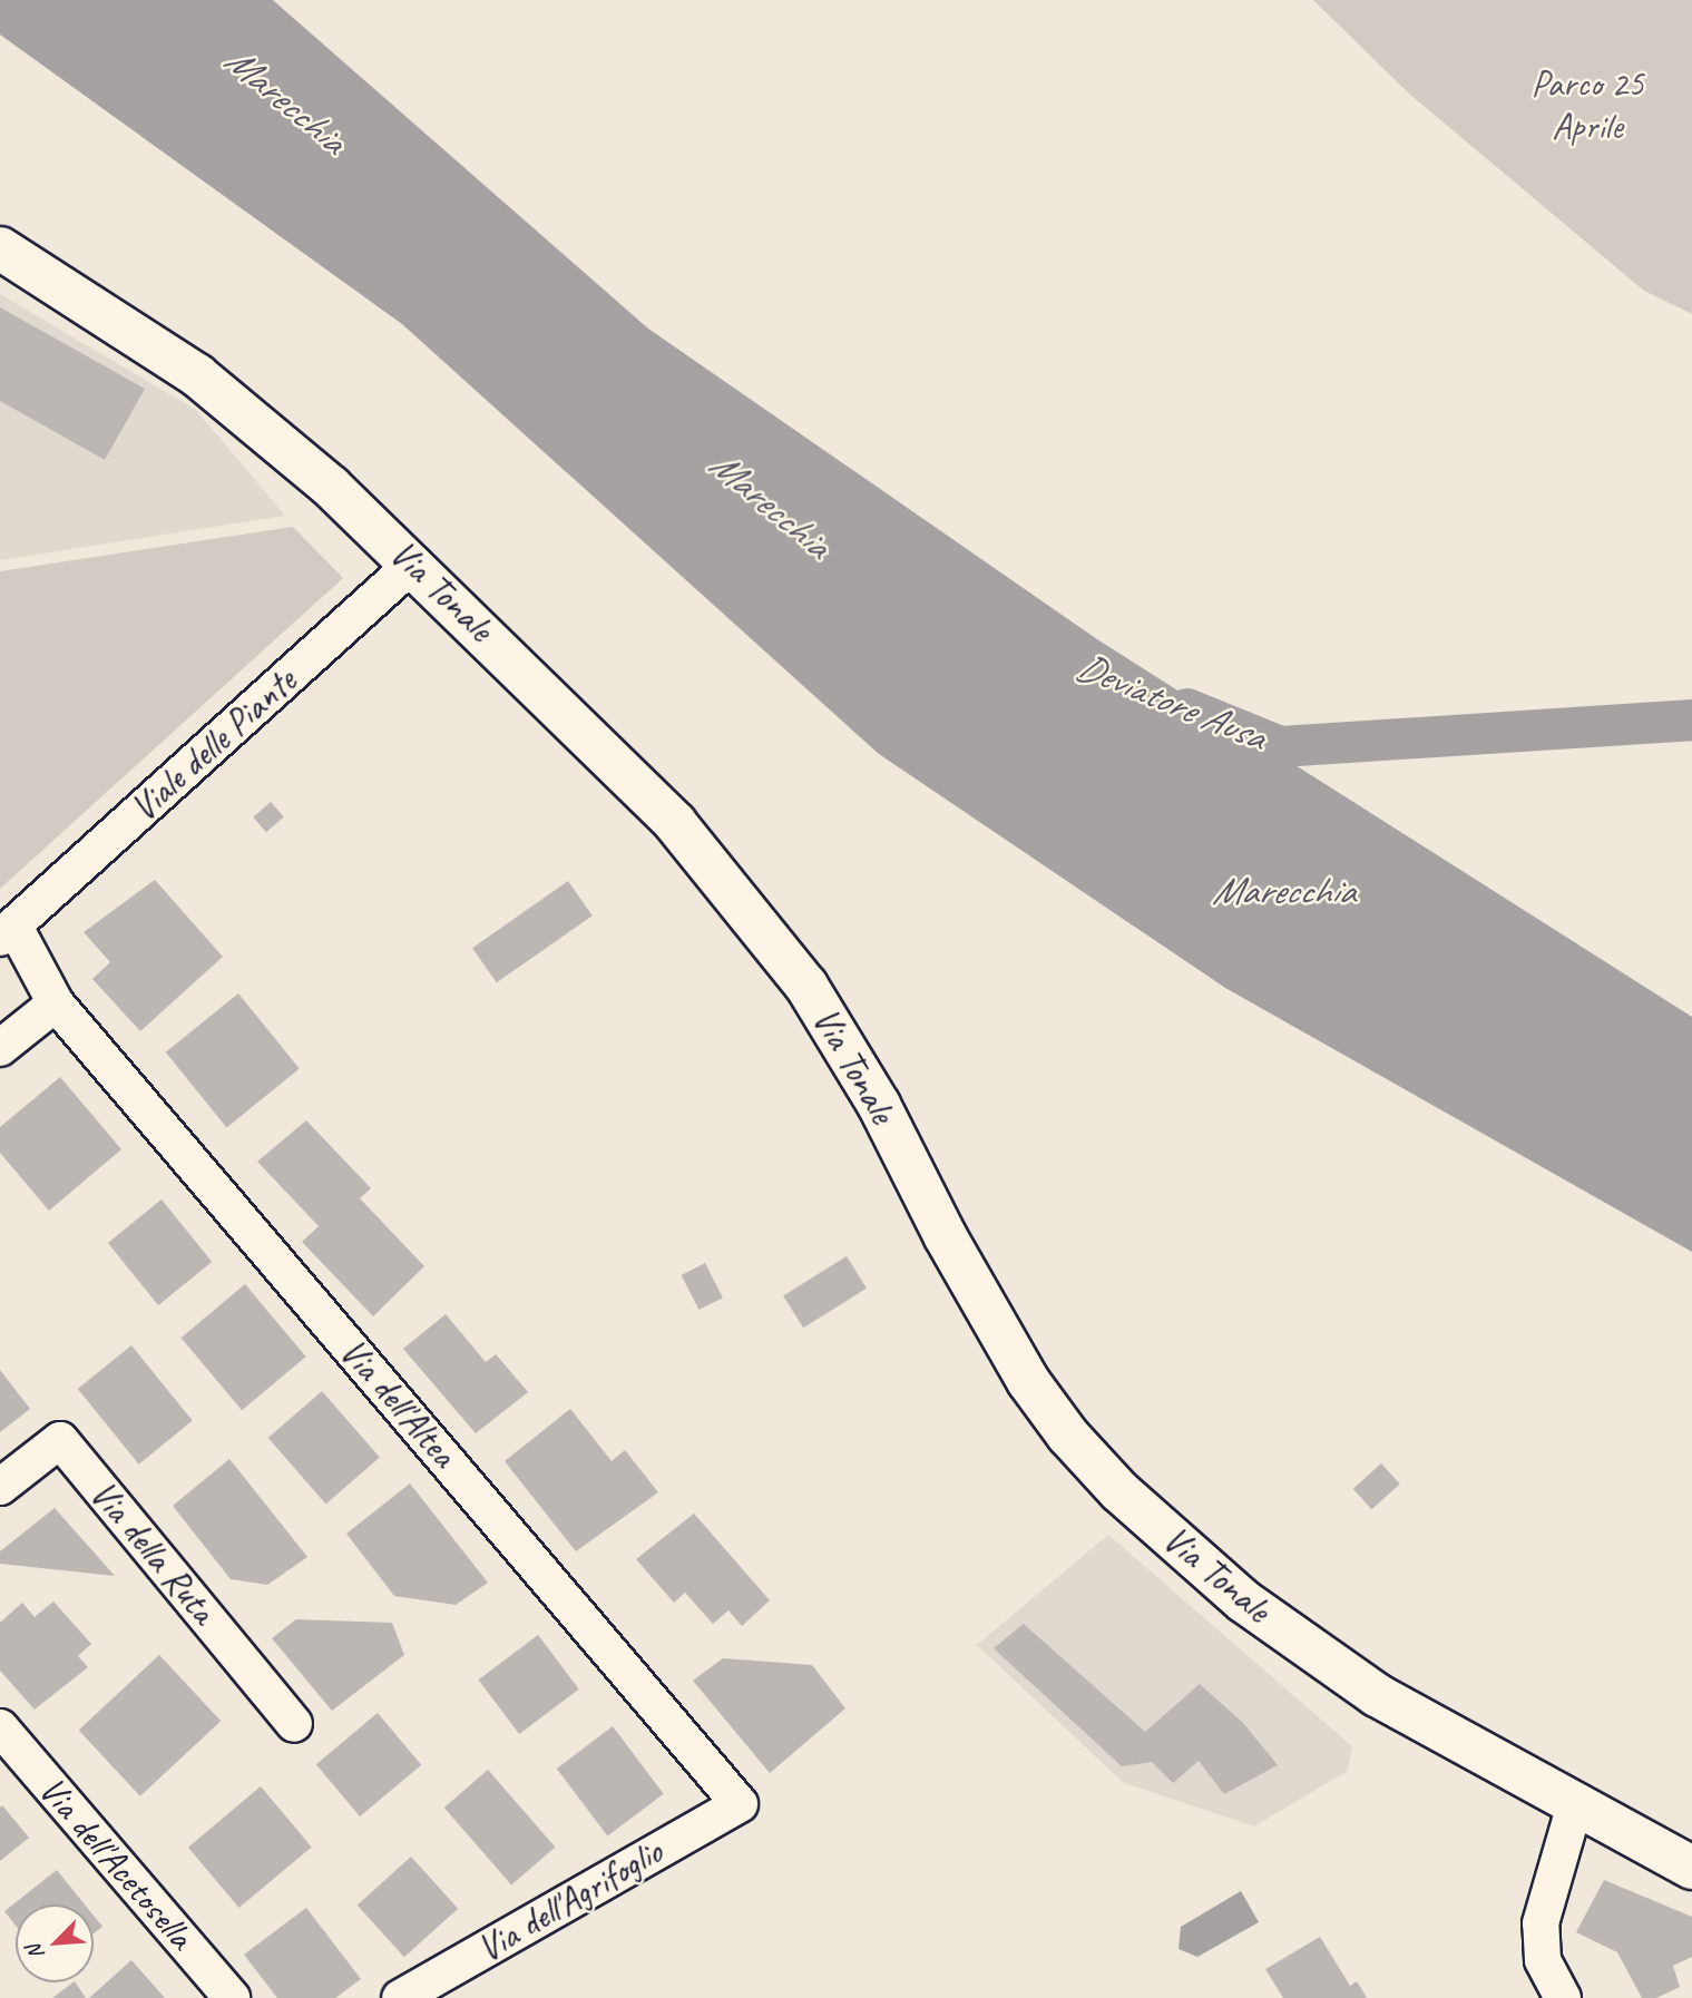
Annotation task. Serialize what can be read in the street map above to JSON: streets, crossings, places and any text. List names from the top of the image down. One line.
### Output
{"streets":{"street":["Via Tonale","Viale delle Piante","Via dell'Altea","Via della Ruta","Via dell'Acetosella","Via dell'Agrifoglio"]},"crossings":[["Via Tonale","Viale delle Piante"],["Viale delle Piante","Via dell'Altea"],["Via dell'Altea","Via dell'Agrifoglio"]],"water":["Marecchia","Deviatore Ausa"],"parks":["Parco 25 Aprile"],"north":"bottom left"}
